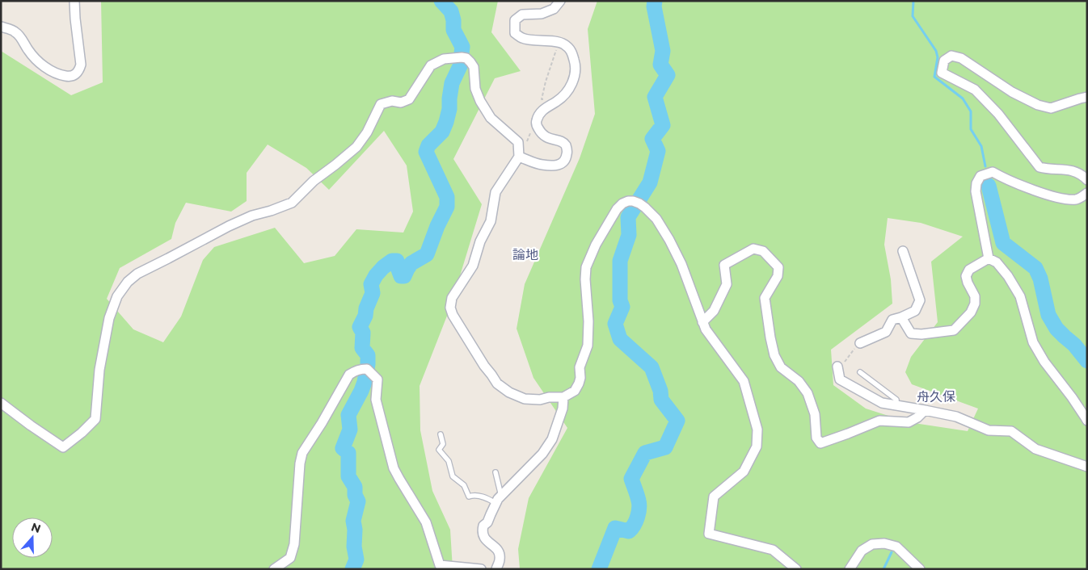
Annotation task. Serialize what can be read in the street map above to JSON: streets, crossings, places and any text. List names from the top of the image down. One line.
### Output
{"districts":["論地","舟久保"],"north":"top"}
